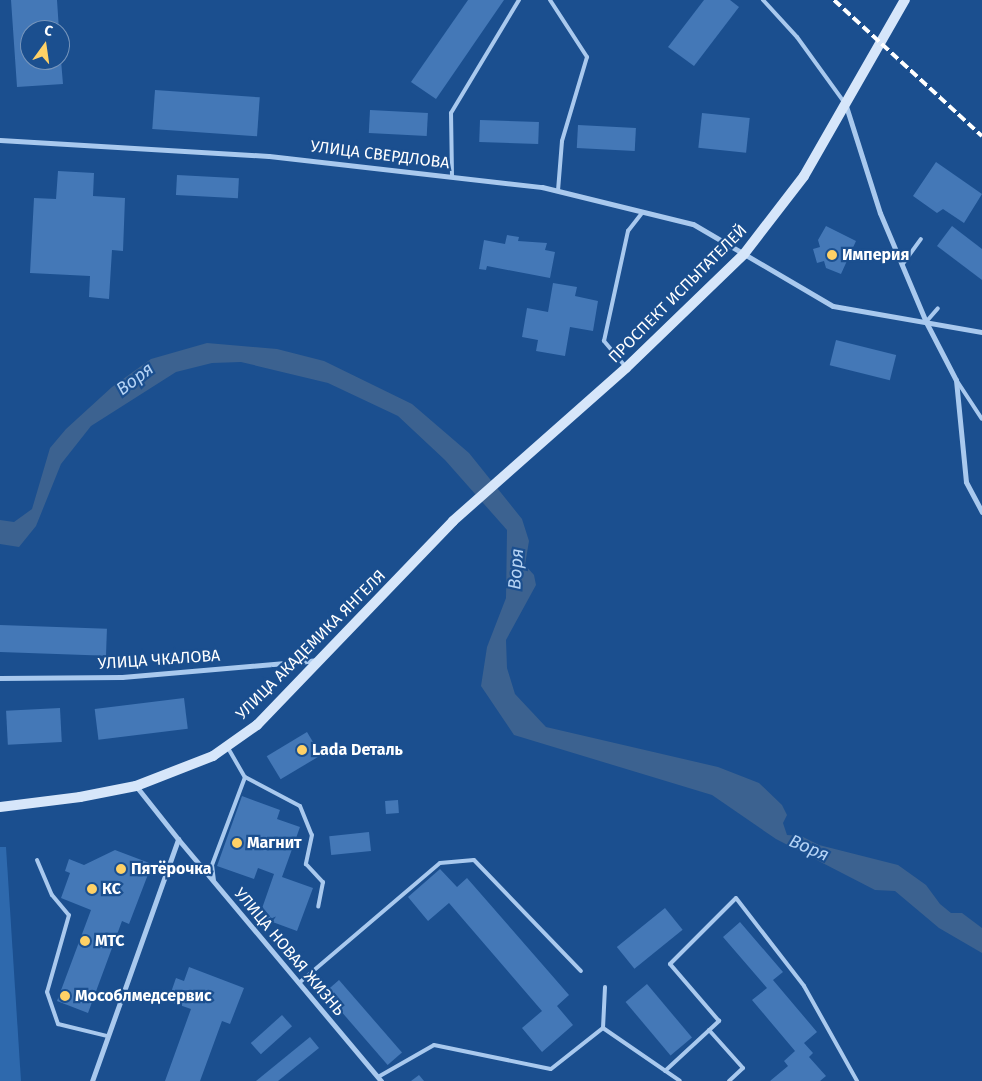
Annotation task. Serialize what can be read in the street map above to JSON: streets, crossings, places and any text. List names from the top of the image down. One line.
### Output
{"streets":{"main road":["ПРОСПЕКТ ИСПЫТАТЕЛЕЙ","УЛИЦА АКАДЕМИКА ЯНГЕЛЯ"],"street":["УЛИЦА СВЕРДЛОВА","УЛИЦА ЧКАЛОВА","УЛИЦА НОВАЯ ЖИЗНЬ"]},"crossings":[["УЛИЦА СВЕРДЛОВА","ПРОСПЕКТ ИСПЫТАТЕЛЕЙ"],["ПРОСПЕКТ ИСПЫТАТЕЛЕЙ","УЛИЦА АКАДЕМИКА ЯНГЕЛЯ"],["УЛИЦА АКАДЕМИКА ЯНГЕЛЯ","УЛИЦА ЧКАЛОВА"],["УЛИЦА АКАДЕМИКА ЯНГЕЛЯ","УЛИЦА НОВАЯ ЖИЗНЬ"]],"water":["Воря"],"places":["Империя","Lada Dеталь","Магнит","Пятёрочка","КС","МТС","Мособлмедсервис"],"north":"top"}
